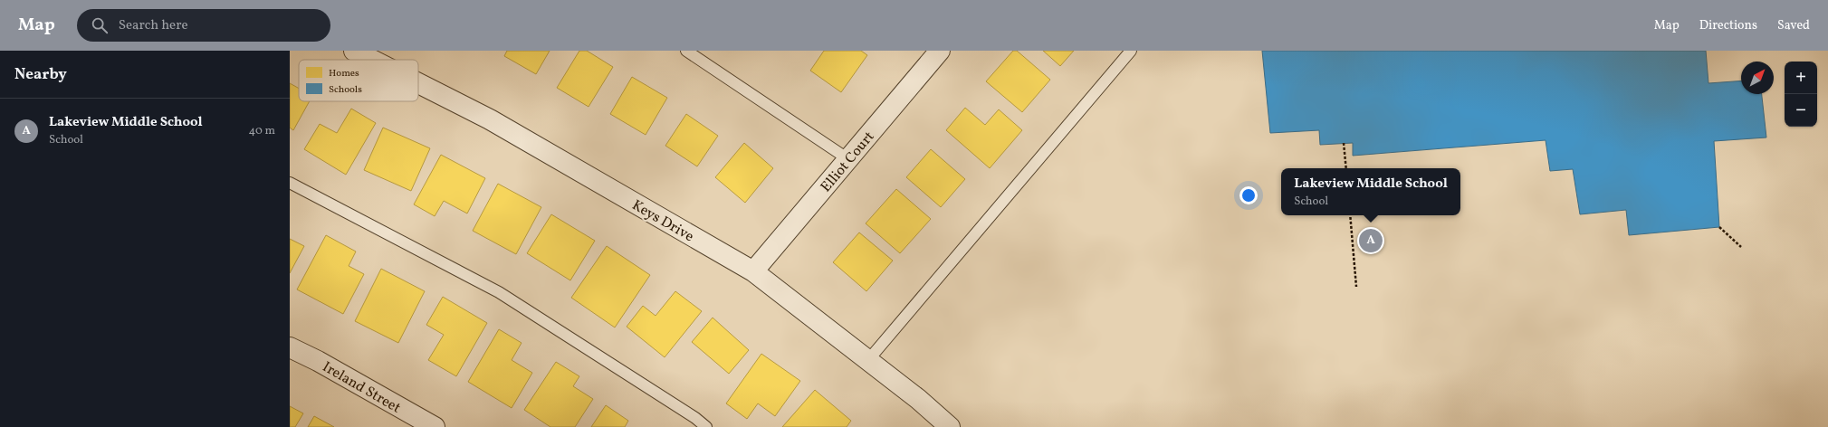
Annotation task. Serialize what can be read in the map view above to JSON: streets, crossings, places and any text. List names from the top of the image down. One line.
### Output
{"streets":{"street":["Elliot Court","Keys Drive","Ireland Street"]},"crossings":[["Elliot Court","Keys Drive"]],"legend":["Homes","Schools"],"north":"top right","page":{"header":"Map","search":"Search here","nav":["Map","Directions","Saved"],"heading":"Nearby","map_buttons":["+","−"],"list":[{"mark":"A","name":"Lakeview Middle School","note":"School","value":"40 m"}],"popup":["Lakeview Middle School","School"],"pins":"A"}}
